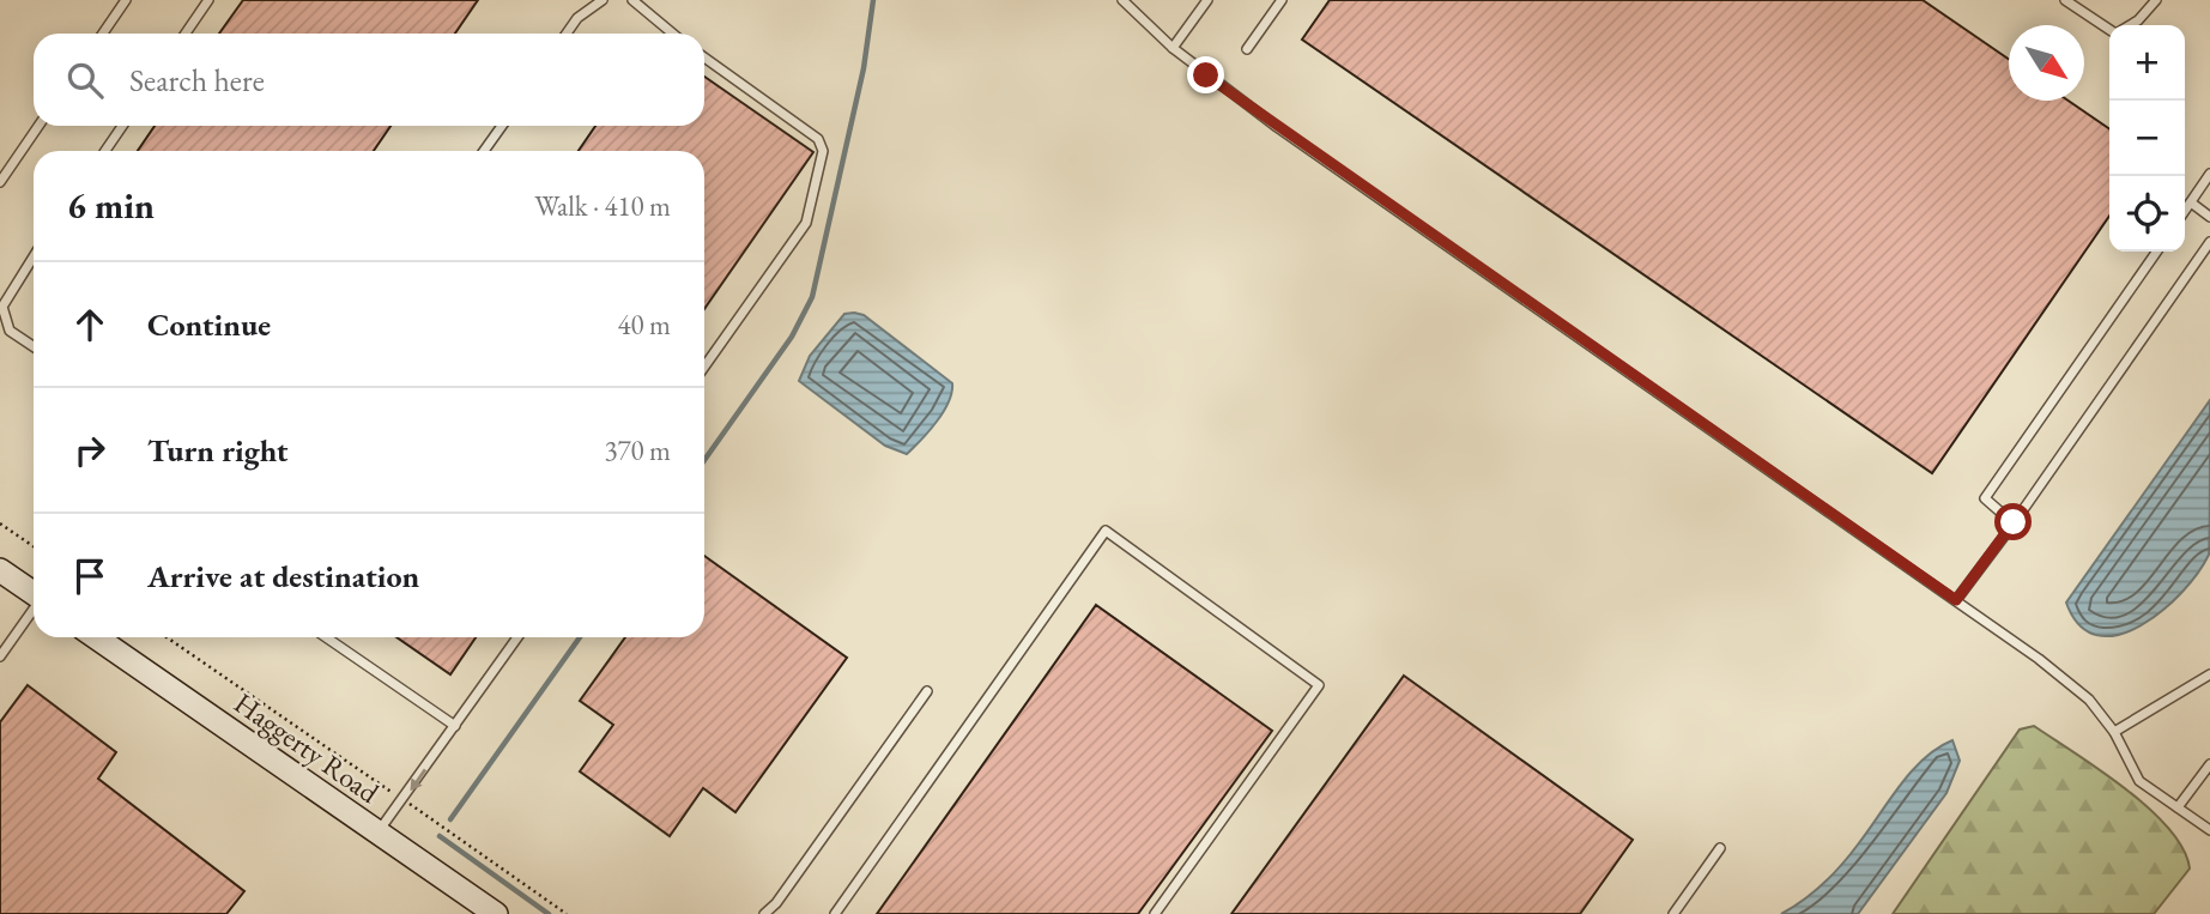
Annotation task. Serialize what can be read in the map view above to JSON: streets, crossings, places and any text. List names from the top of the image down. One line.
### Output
{"streets":{"main road":["Haggerty Road"]},"north":"bottom right","page":{"map_buttons":["+","−"],"search":"Search here","heading":["6 min","Walk · 410 m"],"list":[["Continue","40 m"],["Turn right","370 m"],"Arrive at destination"]}}
